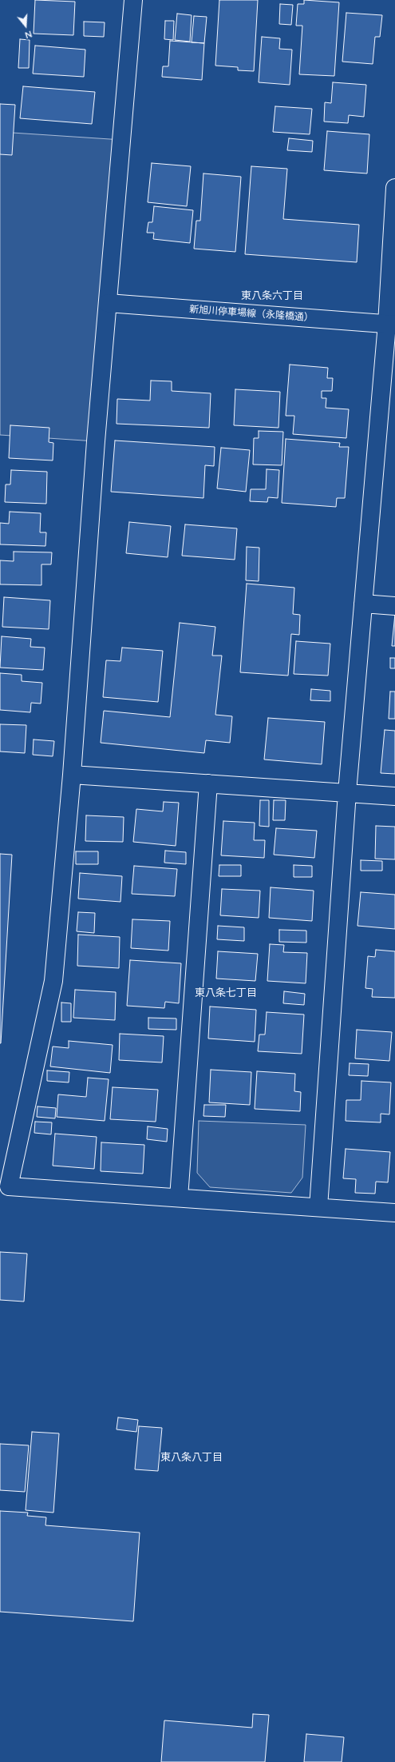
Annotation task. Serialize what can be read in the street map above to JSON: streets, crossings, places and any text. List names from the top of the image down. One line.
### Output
{"streets":{"street":["新旭川停車場線（永隆橋通）"]},"districts":["東八条六丁目","東八条七丁目","東八条八丁目"],"north":"bottom"}
